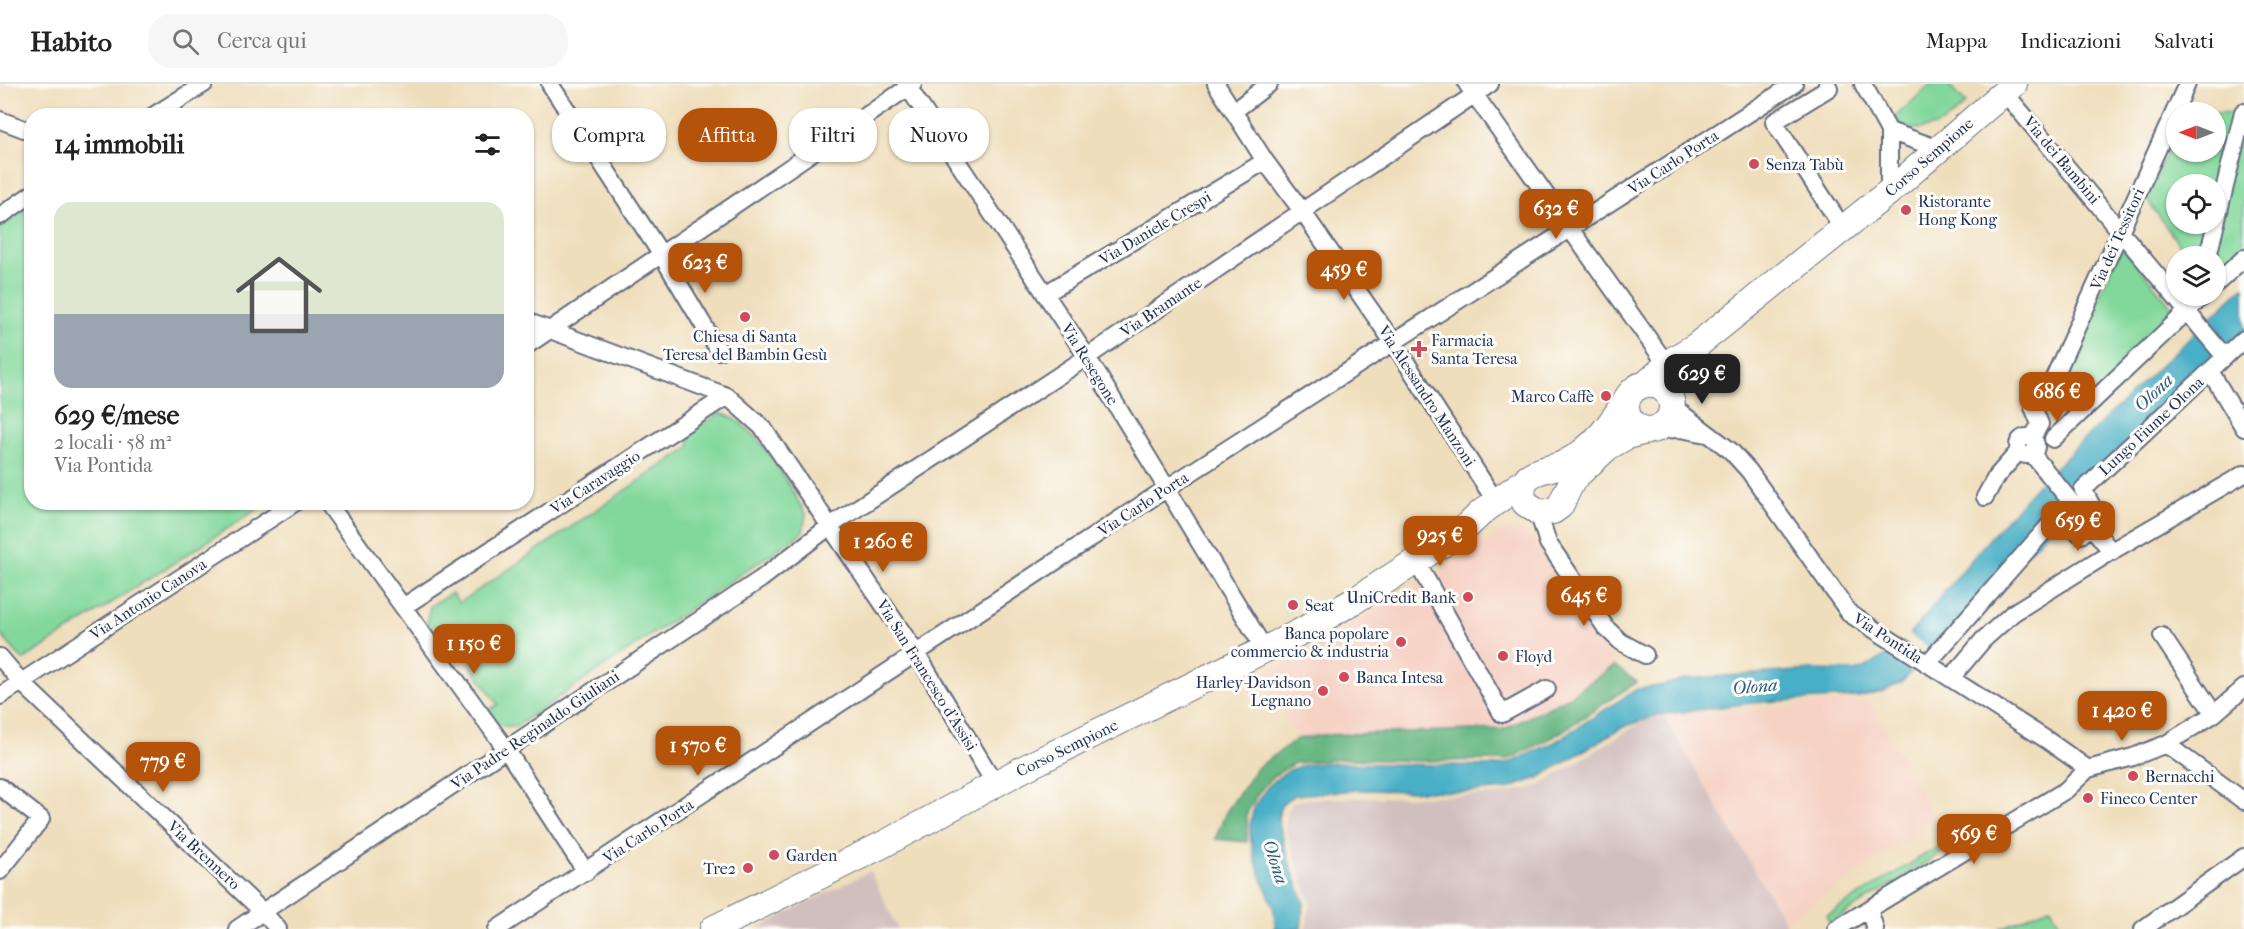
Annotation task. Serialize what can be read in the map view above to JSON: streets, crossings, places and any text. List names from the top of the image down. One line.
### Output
{"streets":{"main road":["Corso Sempione"],"street":["Via dei Bambini","Via Carlo Porta","Via Daniele Crespi","Via dei Tessitori","Via Bramante","Via Resegone","Via Alessandro Manzoni","Lungo Fiume Olona","Via Caravaggio","Via Antonio Canova","Via Pontida","Via San Francesco d'Assisi","Via Padre Reginaldo Giuliani","Via Brennero"]},"crossings":[["Corso Sempione","Via dei Bambini"],["Corso Sempione","Via Resegone"],["Corso Sempione","Via Alessandro Manzoni"],["Corso Sempione","Via Pontida"],["Corso Sempione","Via San Francesco d'Assisi"],["Via dei Bambini","Via dei Tessitori"],["Via dei Bambini","Lungo Fiume Olona"],["Via Carlo Porta","Via Resegone"],["Via Carlo Porta","Via Alessandro Manzoni"],["Via Carlo Porta","Via San Francesco d'Assisi"],["Via Daniele Crespi","Via Resegone"],["Via Daniele Crespi","Via Alessandro Manzoni"],["Via Bramante","Via Resegone"],["Via Bramante","Via Alessandro Manzoni"],["Via Bramante","Via San Francesco d'Assisi"],["Via Bramante","Via Padre Reginaldo Giuliani"],["Via Caravaggio","Via San Francesco d'Assisi"],["Via Antonio Canova","Via Brennero"],["Via San Francesco d'Assisi","Via Padre Reginaldo Giuliani"],["Via Padre Reginaldo Giuliani","Via Brennero"]],"water":["Olona"],"places":{"other":["Senza Tabù","Ristorante Hong Kong","Chiesa di Santa Teresa del Bambin Gesù","Marco Caffè","UniCredit Bank","Seat","Banca popolare commercio & industria","Floyd","Banca Intesa","Harley-Davidson Legnano","Bernacchi","Fineco Center","Garden","Tre2"],"health":["Farmacia Santa Teresa"]},"north":"left","page":{"header":"Habito","search":"Cerca qui","nav":["Mappa","Indicazioni","Salvati"],"chip":["Compra","Affitta","Filtri","Nuovo"],"heading":"14 immobili","list":[{"name":"629 €/mese","note":"2 locali · 58 m² · Via Pontida"}],"price":["632 €","623 €","459 €","629 €","686 €","659 €","925 €","1 260 €","645 €","1 150 €","1 420 €","1 570 €","779 €","569 €"]}}
